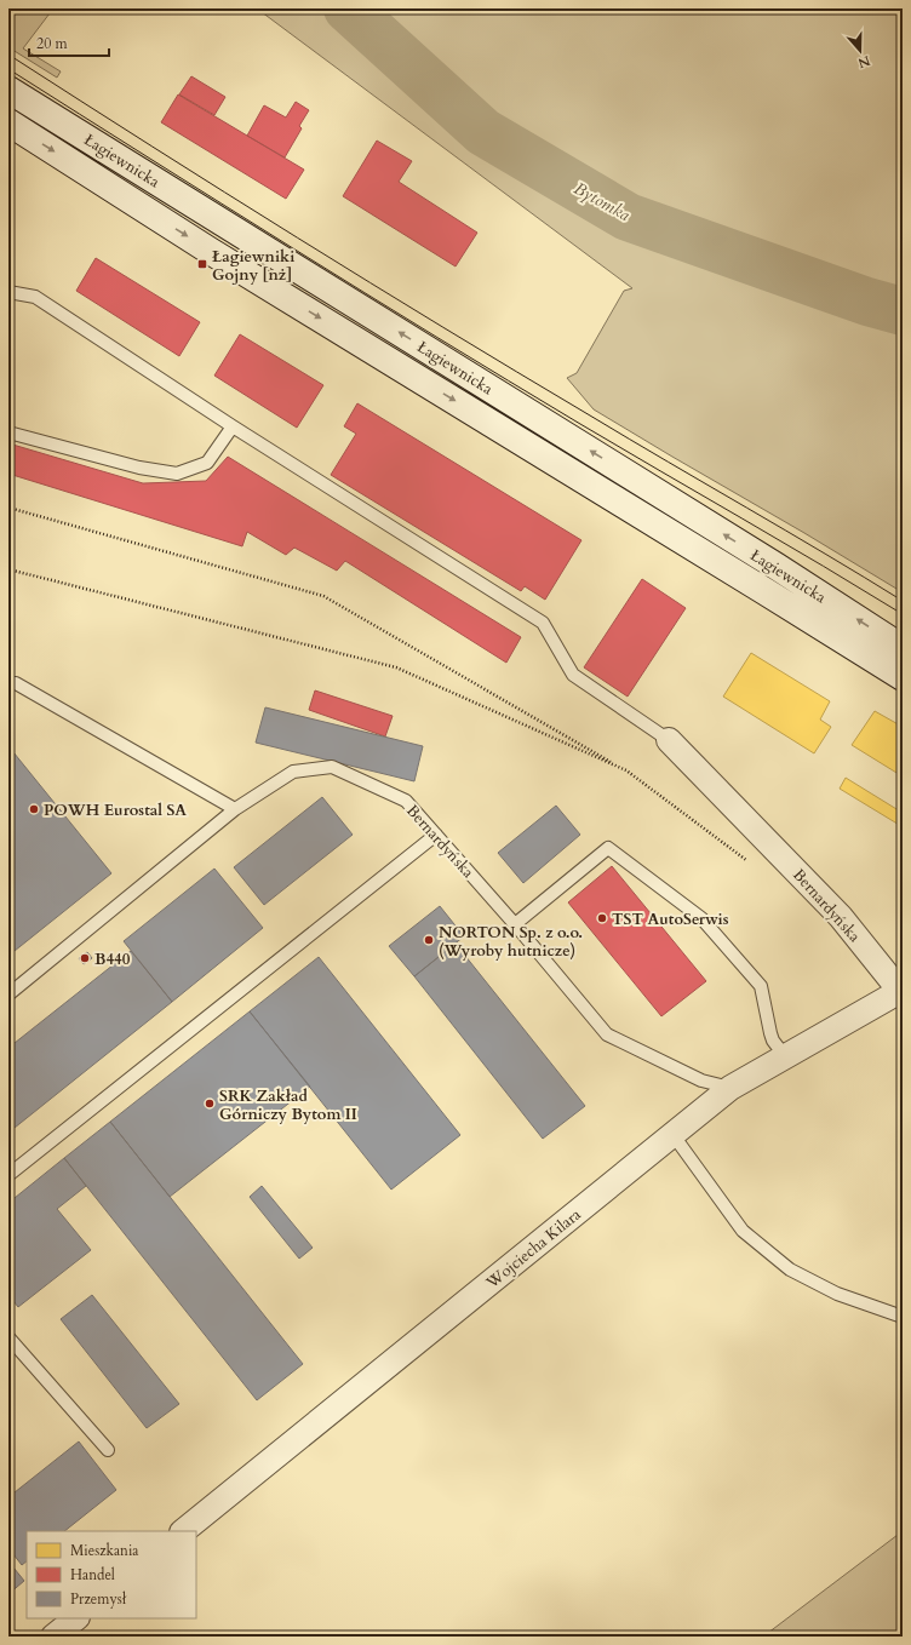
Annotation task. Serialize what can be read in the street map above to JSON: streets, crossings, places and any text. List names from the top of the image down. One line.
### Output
{"streets":{"main road":["Łagiewnicka"],"street":["Bernardyńska","Wojciecha Kilara"]},"crossings":[["Bernardyńska","Wojciecha Kilara"]],"water":["Bytomka"],"places":{"transit":["Łagiewniki Gojny [nż]"],"other":["POWH Eurostal SA","TST AutoSerwis","NORTON Sp. z o.o. (Wyroby hutnicze)","B440","SRK Zakład Górniczy Bytom II"]},"legend":["Mieszkania","Handel","Przemysł"],"scale_bar":"20 m","north":"bottom"}
